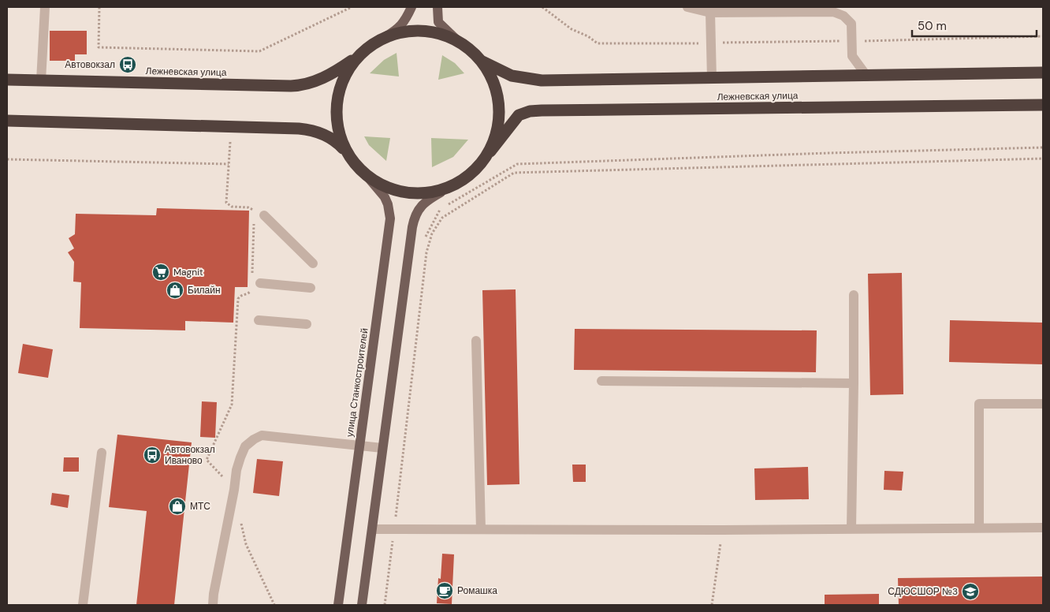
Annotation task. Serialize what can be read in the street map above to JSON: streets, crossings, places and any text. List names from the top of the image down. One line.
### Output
{"streets":{"highway":["Лежневская улица"],"main road":["улица Станкостроителей"]},"places":{"bus stop":["Автовокзал","Автовокзал Иваново"],"supermarket":["Magnit"],"shop":["Билайн","МТС"],"cafe":["Ромашка"],"school or university":["СДЮСШОР №3"]},"scale_bar":"50 m"}
